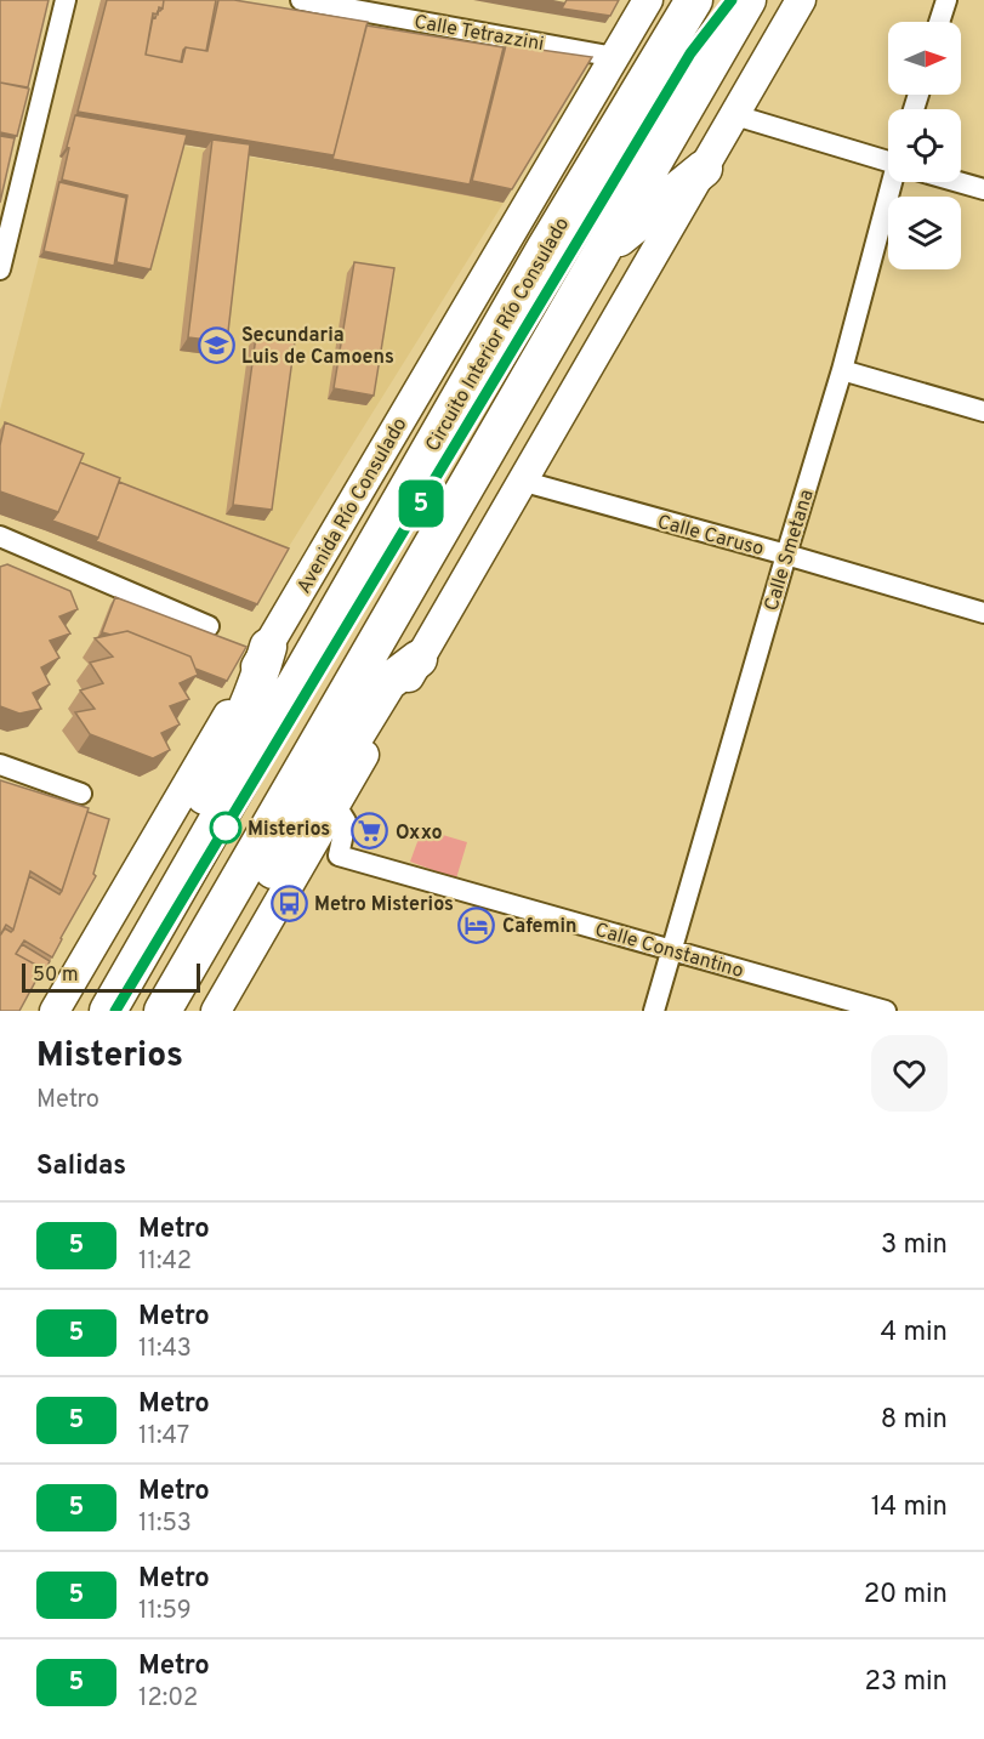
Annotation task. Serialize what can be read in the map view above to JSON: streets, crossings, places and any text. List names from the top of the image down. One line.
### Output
{"streets":{"highway":["Circuito Interior Río Consulado"],"main road":["Avenida Río Consulado"],"street":["Calle Tetrazzini","Calle Caruso","Calle Smetana","Calle Constantino"]},"crossings":[["Calle Tetrazzini","Avenida Río Consulado"],["Calle Caruso","Calle Smetana"],["Calle Smetana","Calle Constantino"]],"places":{"school or university":["Secundaria Luis de Camoens"],"other":["Misterios"],"supermarket":["Oxxo"],"bus stop":["Metro Misterios"],"hotel":["Cafemin"]},"lines":["metro line 5"],"scale_bar":"50 m","north":"right","page":{"on_map":"5","scale":"50 m","heading":[["Misterios","Metro"],"Salidas"],"list":[{"mark":"5","name":"Metro","note":"11:42","value":"3 min"},{"mark":"5","name":"Metro","note":"11:43","value":"4 min"},{"mark":"5","name":"Metro","note":"11:47","value":"8 min"},{"mark":"5","name":"Metro","note":"11:53","value":"14 min"},{"mark":"5","name":"Metro","note":"11:59","value":"20 min"},{"mark":"5","name":"Metro","note":"12:02","value":"23 min"}]}}
